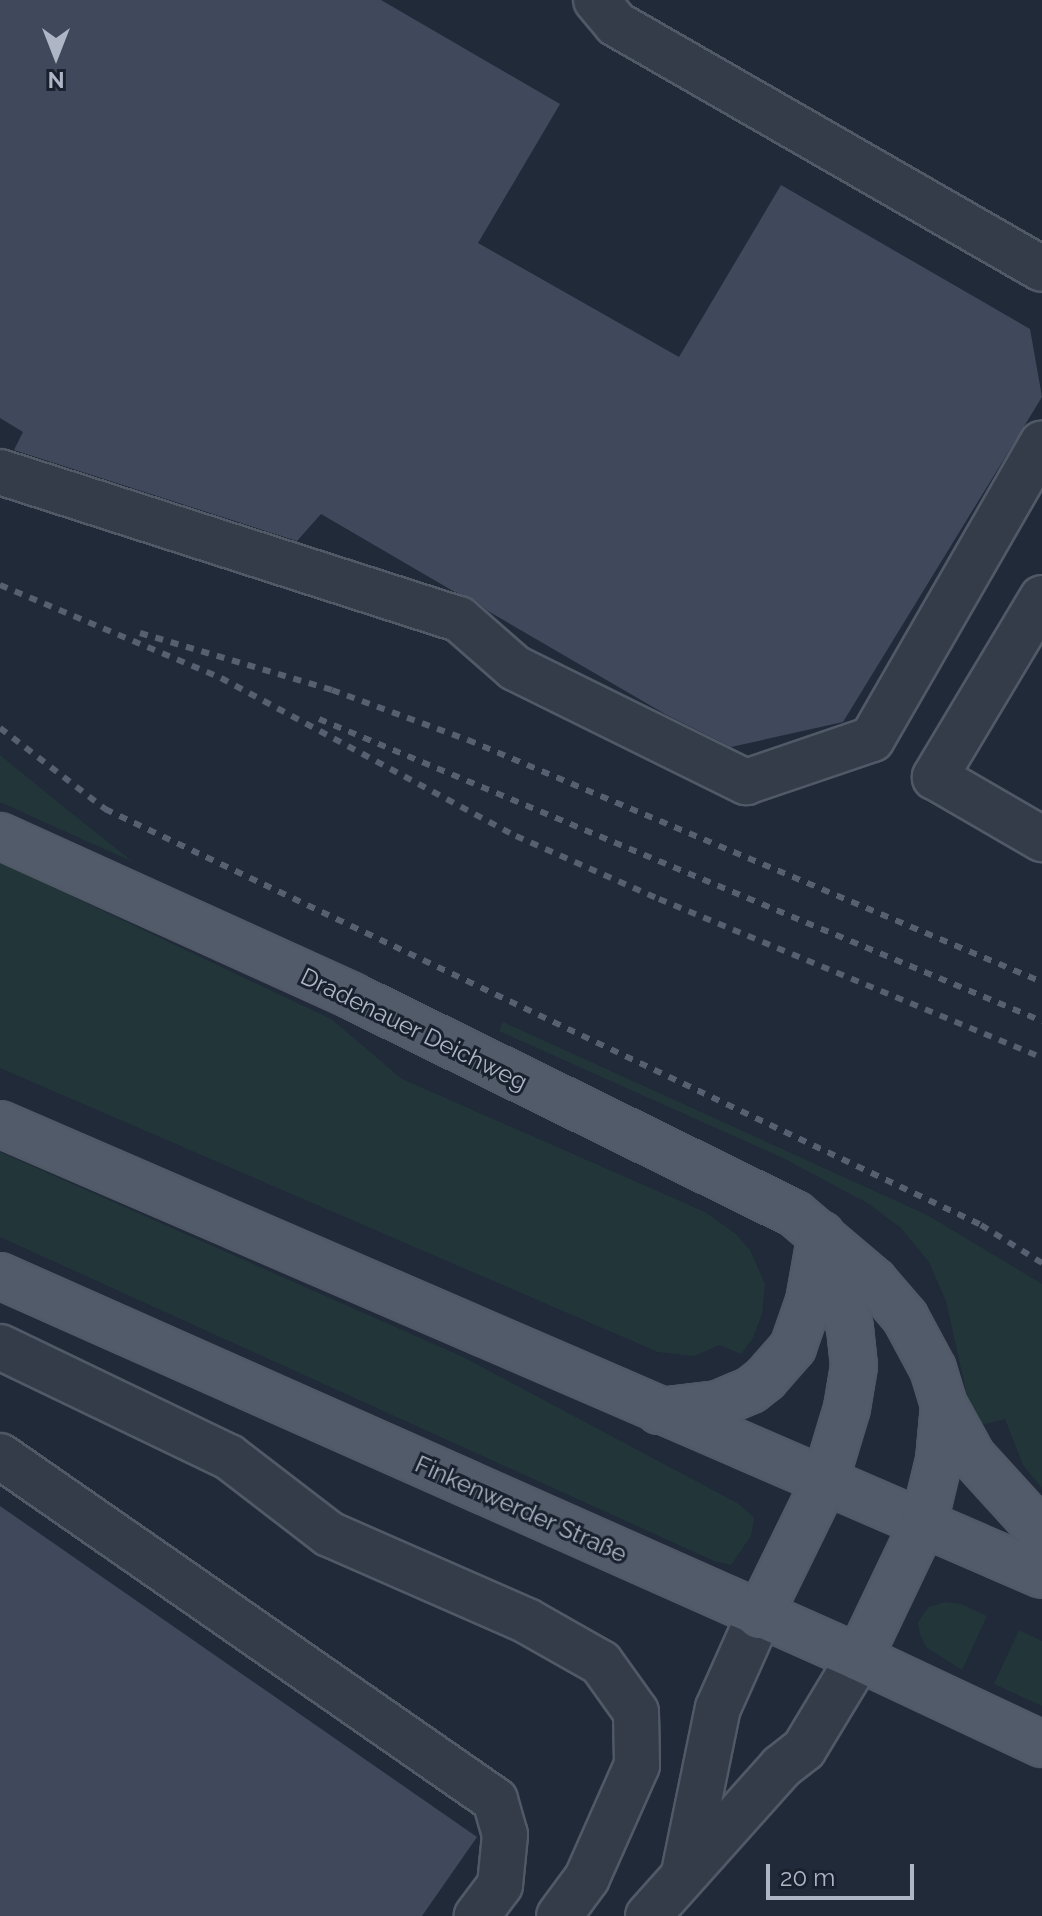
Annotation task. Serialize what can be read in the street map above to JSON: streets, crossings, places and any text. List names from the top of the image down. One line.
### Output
{"streets":{"main road":["Dradenauer Deichweg","Finkenwerder Straße"]},"crossings":[["Dradenauer Deichweg","Finkenwerder Straße"]],"scale_bar":"20 m","north":"bottom"}
